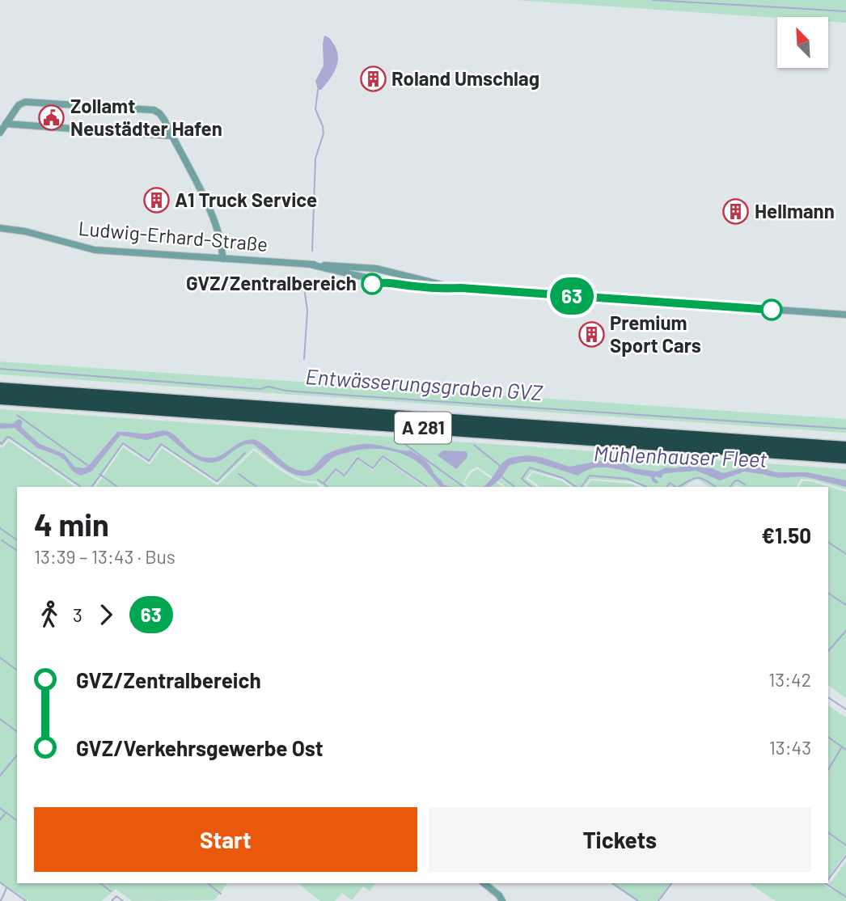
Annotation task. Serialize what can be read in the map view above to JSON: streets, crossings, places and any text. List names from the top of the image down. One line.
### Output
{"streets":{"highway":["A 281"],"street":["Ludwig-Erhard-Straße"]},"water":["Entwässerungsgraben GVZ","Mühlenhauser Fleet"],"places":{"building":["Roland Umschlag","A1 Truck Service","Hellmann","Premium Sport Cars"],"public building":["Zollamt Neustädter Hafen"],"other":["GVZ/Zentralbereich"]},"lines":["bus line 63"],"north":"top left","page":{"on_map":"63","heading":["4 min","13:39 – 13:43 · Bus","€1.50"],"legs":["3","63"],"list":[{"name":"GVZ/Zentralbereich","value":"13:42"},{"name":"GVZ/Verkehrsgewerbe Ost","value":"13:43"}],"buttons":["Start","Tickets"]}}
